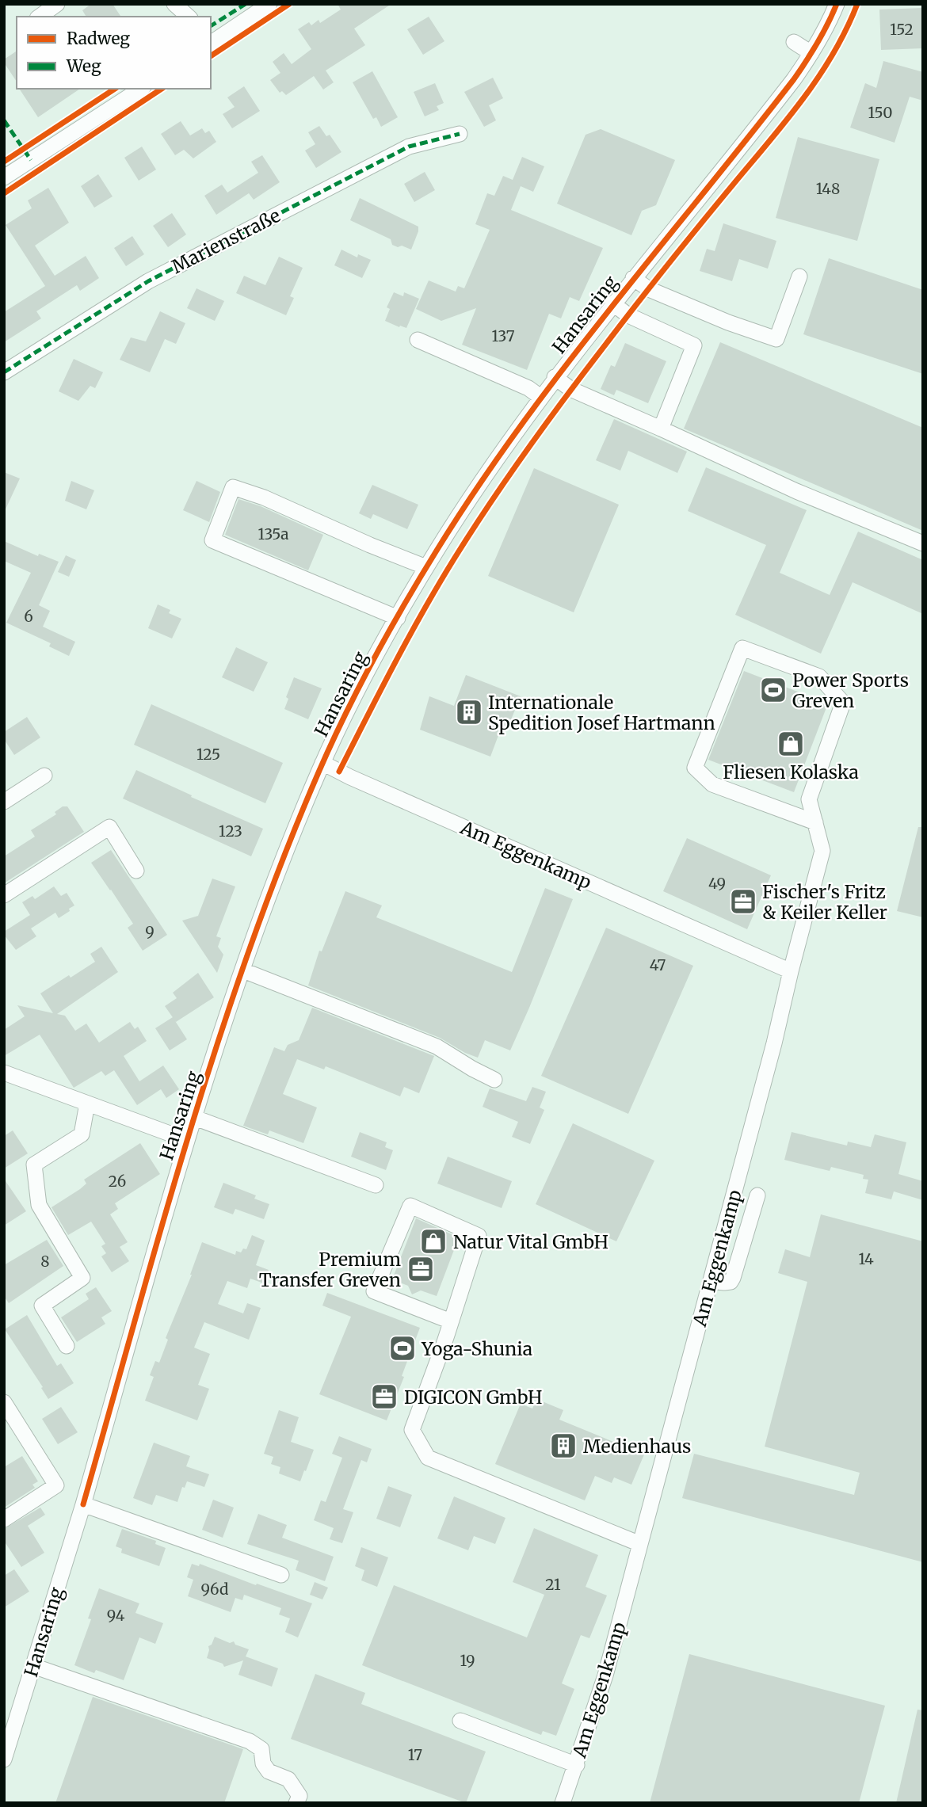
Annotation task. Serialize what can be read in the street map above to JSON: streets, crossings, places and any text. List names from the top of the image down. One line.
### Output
{"streets":{"street":["Marienstraße","Hansaring","Am Eggenkamp"]},"crossings":[["Hansaring","Am Eggenkamp"]],"places":{"sports":["Power Sports Greven","Yoga-Shunia"],"building":["Internationale Spedition Josef Hartmann","Medienhaus"],"shop":["Fliesen Kolaska","Natur Vital GmbH"],"office":["Fischer's Fritz & Keiler Keller","Premium Transfer Greven","DIGICON GmbH"]},"house_numbers":["152","150","148","137","135a","6","125","123","49","9","47","26","14","8","21","96d","94","19","17"],"legend":["Radweg","Weg"]}
